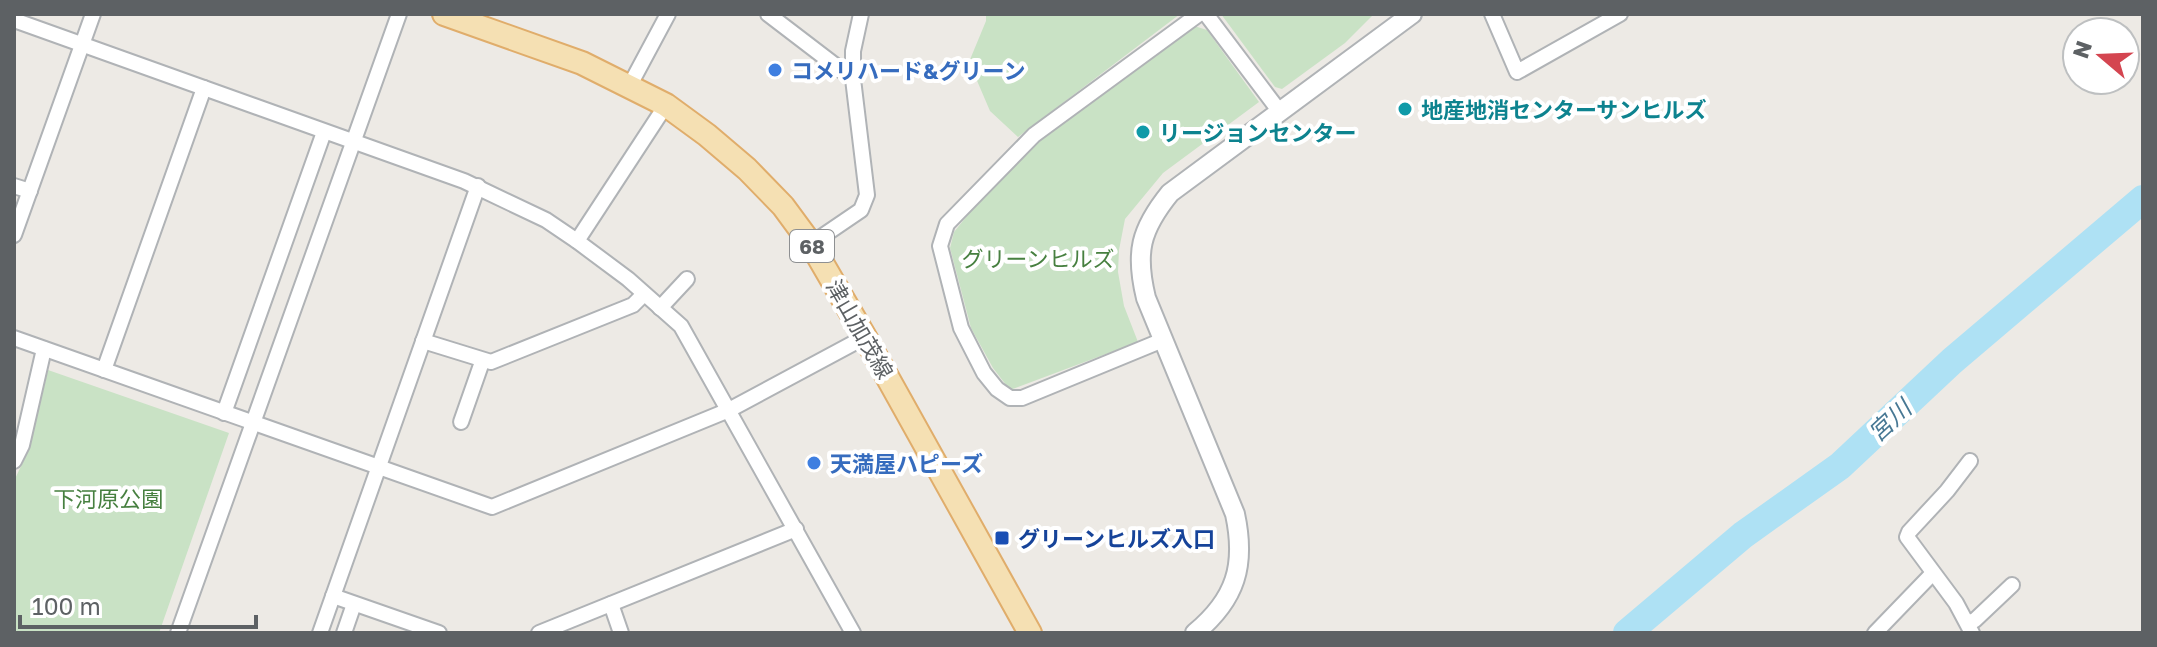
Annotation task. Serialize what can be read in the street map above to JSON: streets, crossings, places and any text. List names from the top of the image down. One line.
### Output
{"streets":{"main road":["68","津山加茂線"]},"water":["宮川"],"parks":["グリーンヒルズ","下河原公園"],"places":{"other":["コメリハード&グリーン","地産地消センターサンヒルズ","リージョンセンター","天満屋ハピーズ"],"transit":["グリーンヒルズ入口"]},"scale_bar":"100 m","north":"left"}
